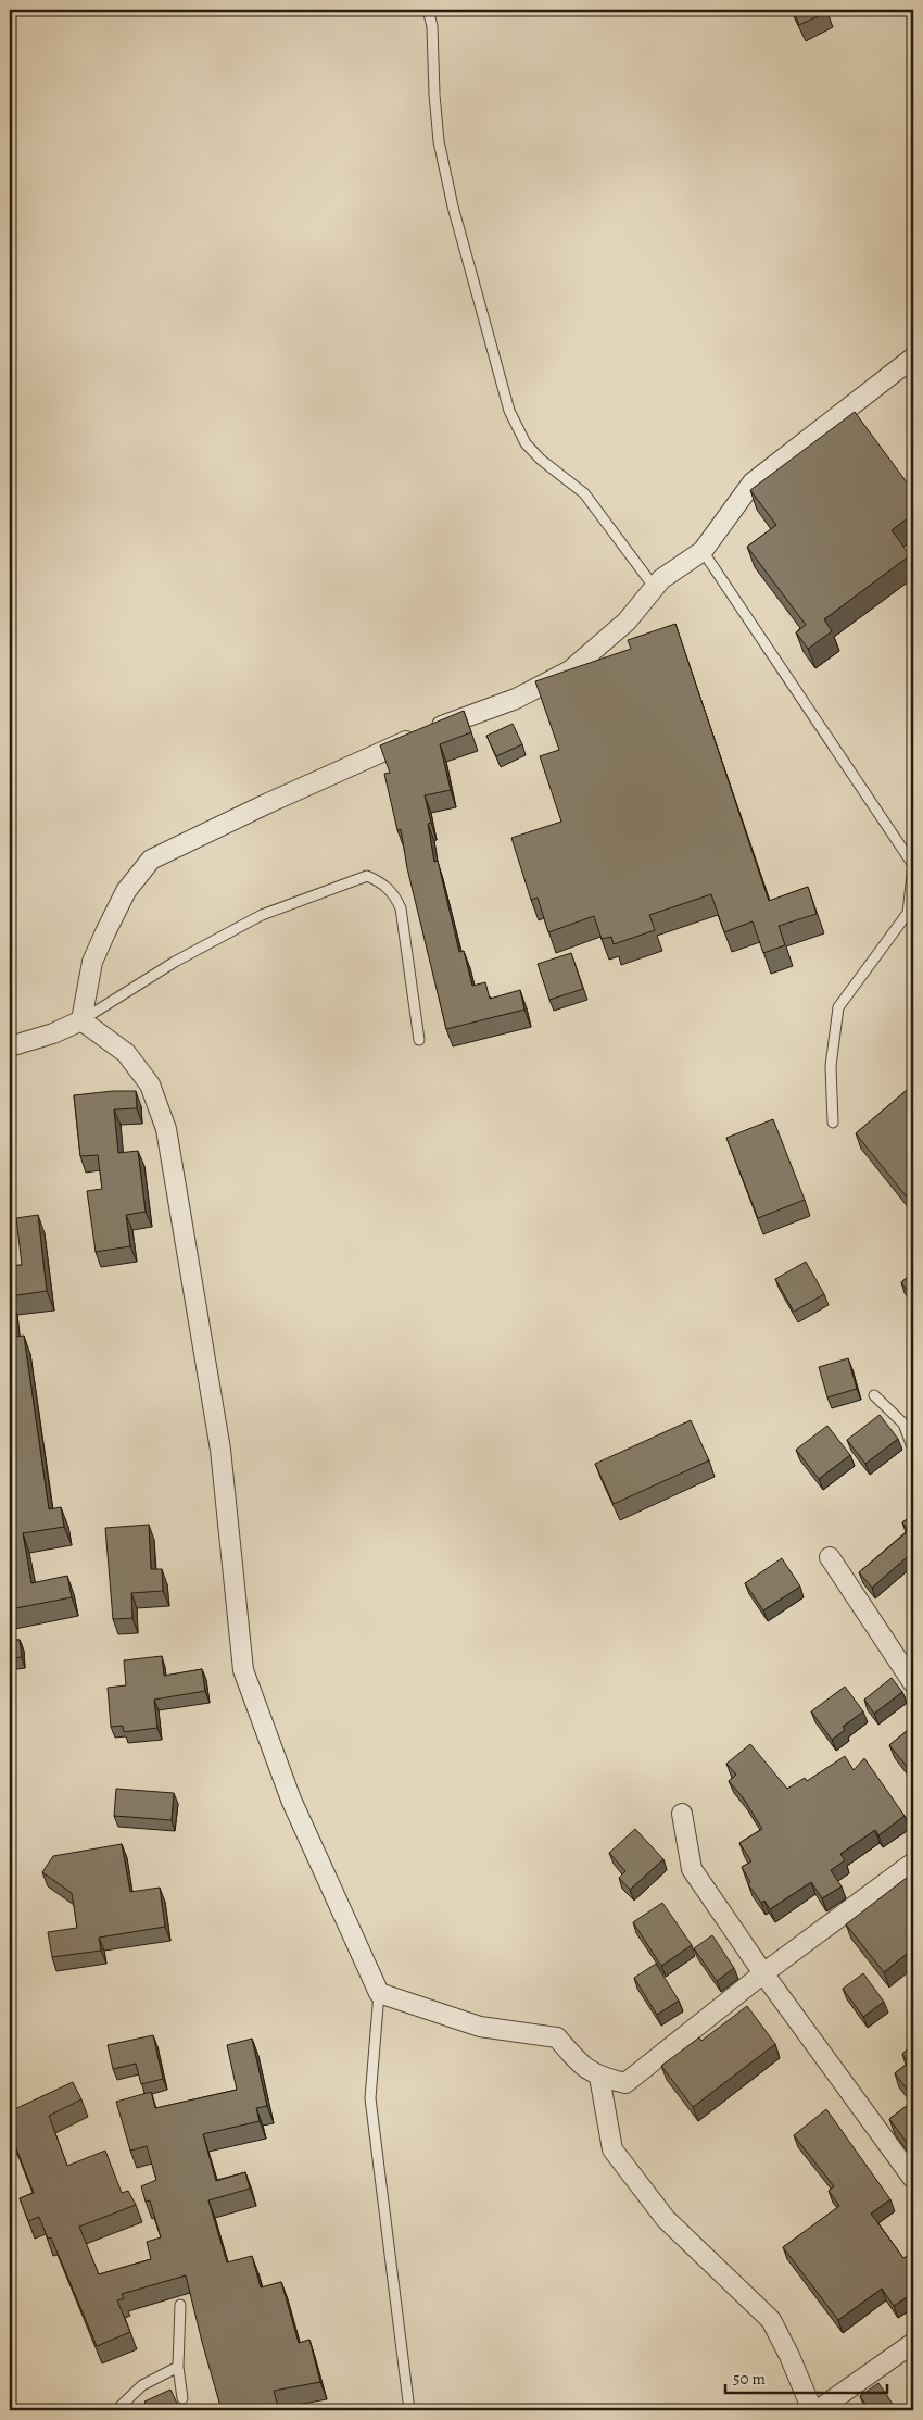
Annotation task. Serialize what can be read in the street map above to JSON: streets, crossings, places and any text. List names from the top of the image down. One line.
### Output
{"scale_bar":"50 m"}
